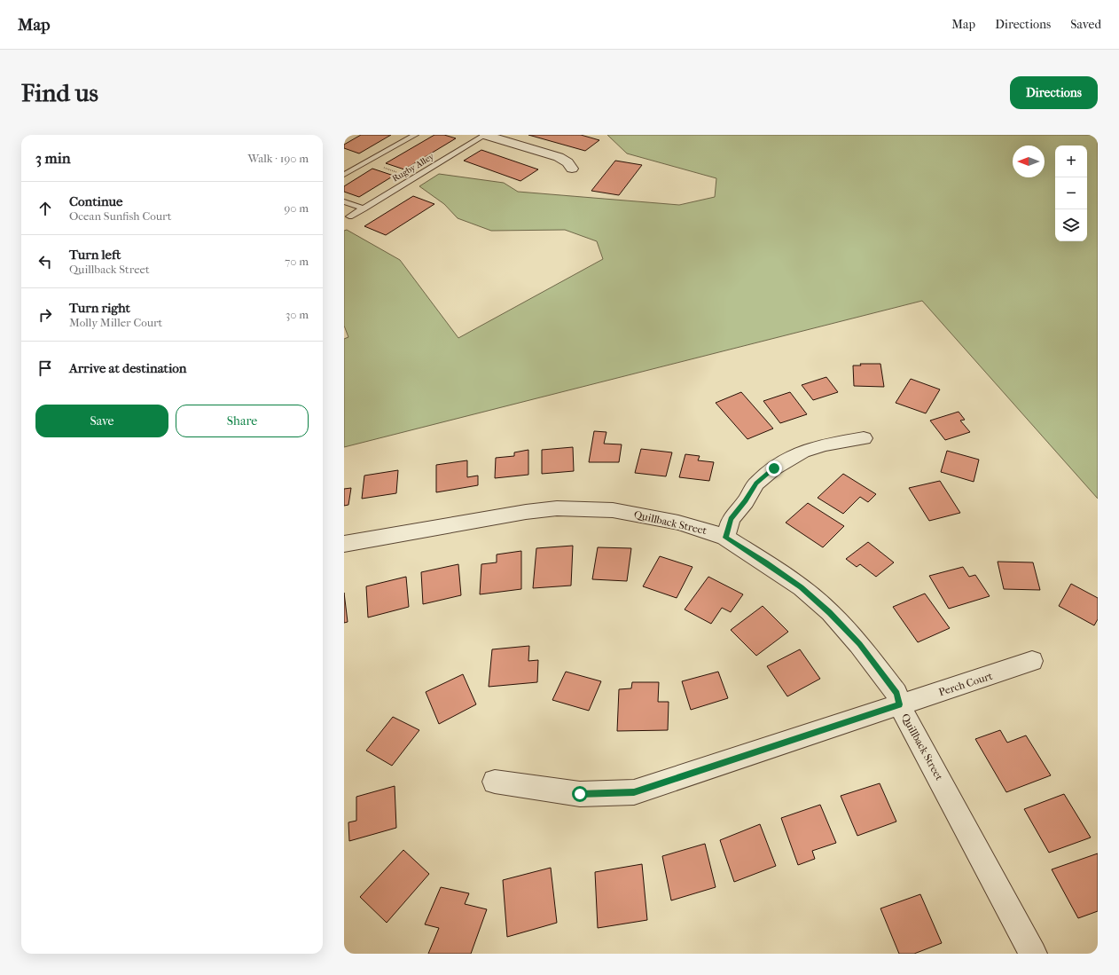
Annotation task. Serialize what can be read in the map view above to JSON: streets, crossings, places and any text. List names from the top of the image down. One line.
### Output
{"streets":{"street":["Quillback Street","Perch Court"],"lane":["Rugby Alley"]},"crossings":[["Quillback Street","Perch Court"]],"north":"left","page":{"header":"Map","nav":["Map","Directions","Saved"],"buttons":["Directions",["Save","Share"]],"title":"Find us","heading":["3 min","Walk · 190 m"],"map_buttons":["+","−"],"list":[["Continue","Ocean Sunfish Court","90 m"],["Turn left","Quillback Street","70 m"],["Turn right","Molly Miller Court","30 m"],"Arrive at destination"]}}
